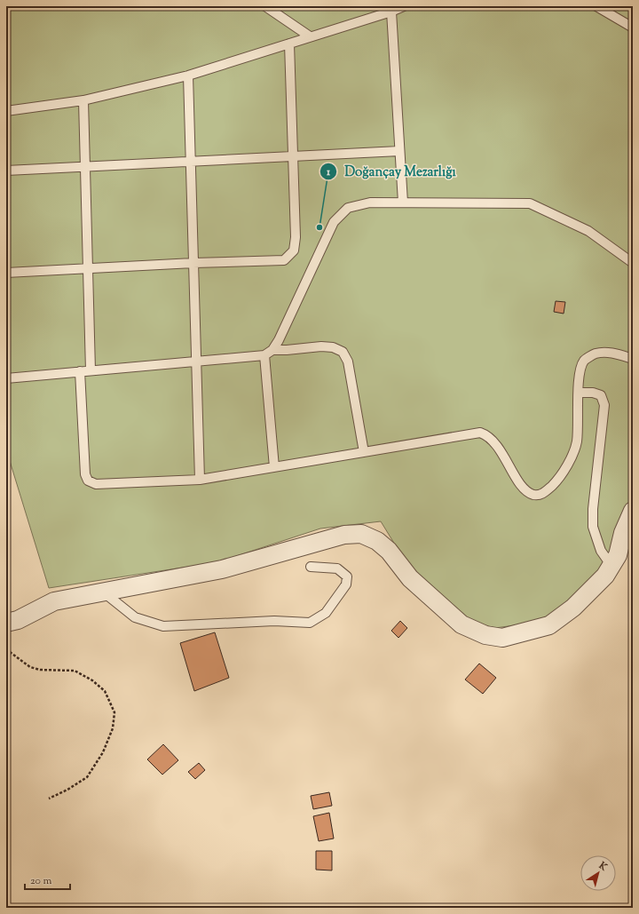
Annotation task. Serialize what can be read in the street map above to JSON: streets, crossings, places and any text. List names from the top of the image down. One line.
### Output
{"places":["Doğançay Mezarlığı"],"scale_bar":"20 m","north":"top right"}
